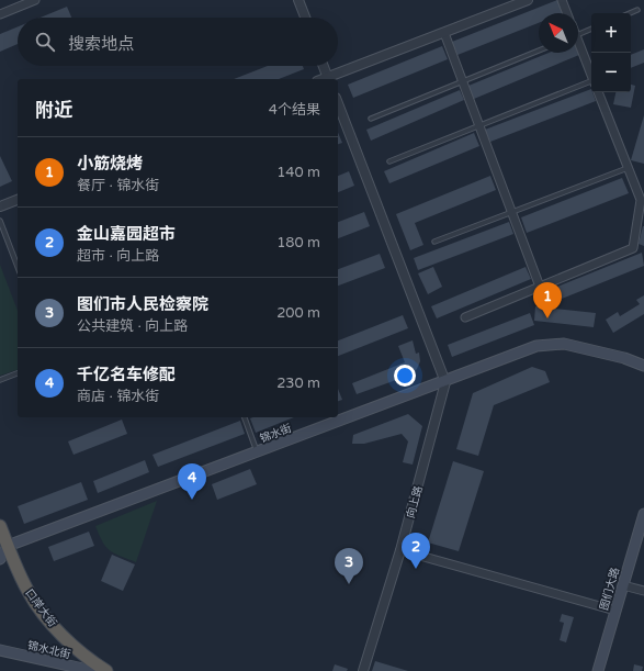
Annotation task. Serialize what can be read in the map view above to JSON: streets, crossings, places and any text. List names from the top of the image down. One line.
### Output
{"streets":{"highway":["口岸大街"],"main road":["锦水街","图们大路","锦水北街"],"street":["向上路"]},"crossings":[["锦水街","向上路"],["锦水街","口岸大街"]],"north":"top left","page":{"map_buttons":["+","−"],"search":"搜索地点","heading":["附近","4个结果"],"list":[{"mark":"1","name":"小筋烧烤","note":"餐厅 · 锦水街","value":"140 m"},{"mark":"2","name":"金山嘉园超市","note":"超市 · 向上路","value":"180 m"},{"mark":"3","name":"图们市人民检察院","note":"公共建筑 · 向上路","value":"200 m"},{"mark":"4","name":"千亿名车修配","note":"商店 · 锦水街","value":"230 m"}],"pins":["1","4","2","3"]}}
